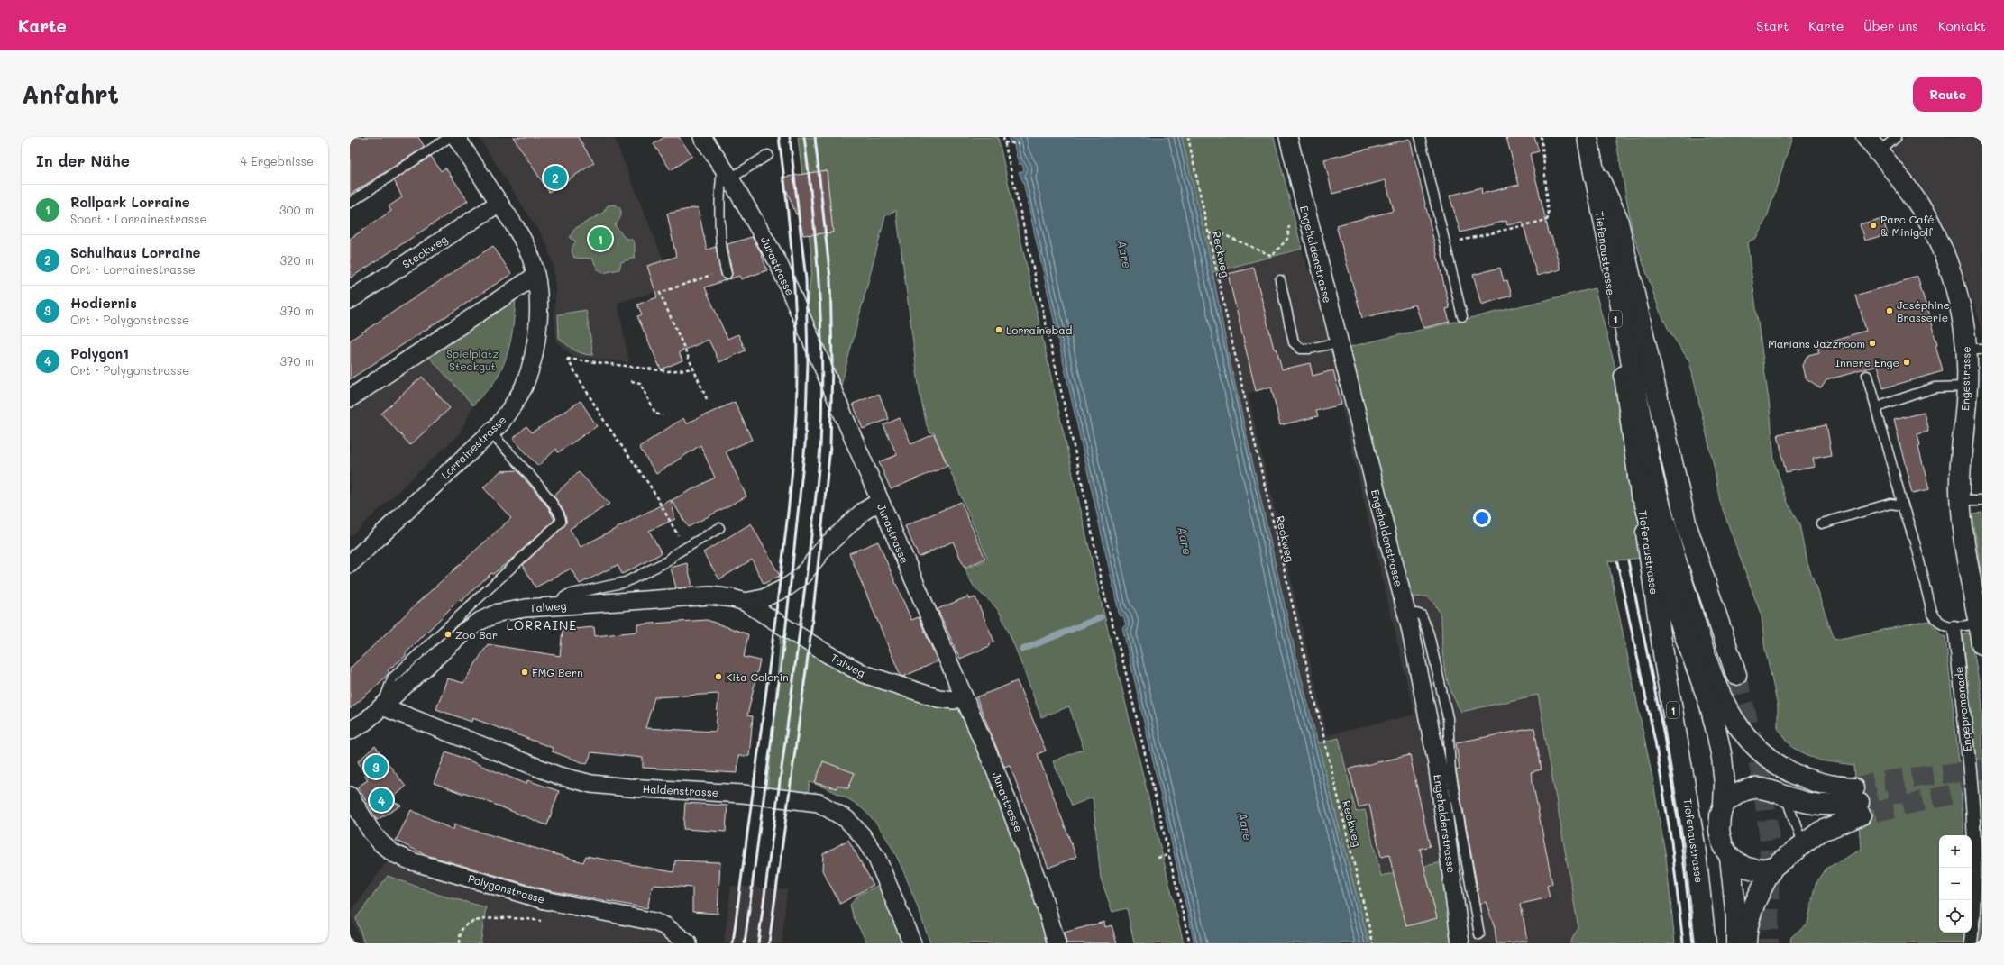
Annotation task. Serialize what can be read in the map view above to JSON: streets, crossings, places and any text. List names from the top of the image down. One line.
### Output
{"streets":{"main road":["Tiefenaustrasse","1","Engestrasse"],"street":["Steckweg","Engehaldenstrasse","Jurastrasse","Lorrainestrasse","Talweg","Engepromenade","Haldenstrasse","Polygonstrasse"],"path":["Reckweg"]},"crossings":[["Steckweg","Lorrainestrasse"],["Jurastrasse","Talweg"],["Talweg","Haldenstrasse"]],"districts":["LORRAINE"],"water":["Aare"],"parks":["Spielplatz Steckgut"],"places":["Parc Café & Minigolf","Joséphine Brasserie","Lorrainebad","Marians Jazzroom","Innere Enge","Zoo Bar","FMG Bern","Kita Colorin"],"page":{"header":"Karte","nav":["Start","Karte","Über uns","Kontakt"],"buttons":"Route","title":"Anfahrt","heading":["In der Nähe","4 Ergebnisse"],"pins":["2","1","3","4"],"list":[{"mark":"1","name":"Rollpark Lorraine","note":"Sport · Lorrainestrasse","value":"300 m"},{"mark":"2","name":"Schulhaus Lorraine","note":"Ort · Lorrainestrasse","value":"320 m"},{"mark":"3","name":"Hodiernis","note":"Ort · Polygonstrasse","value":"370 m"},{"mark":"4","name":"Polygon1","note":"Ort · Polygonstrasse","value":"370 m"}],"map_buttons":["+","−"]}}
